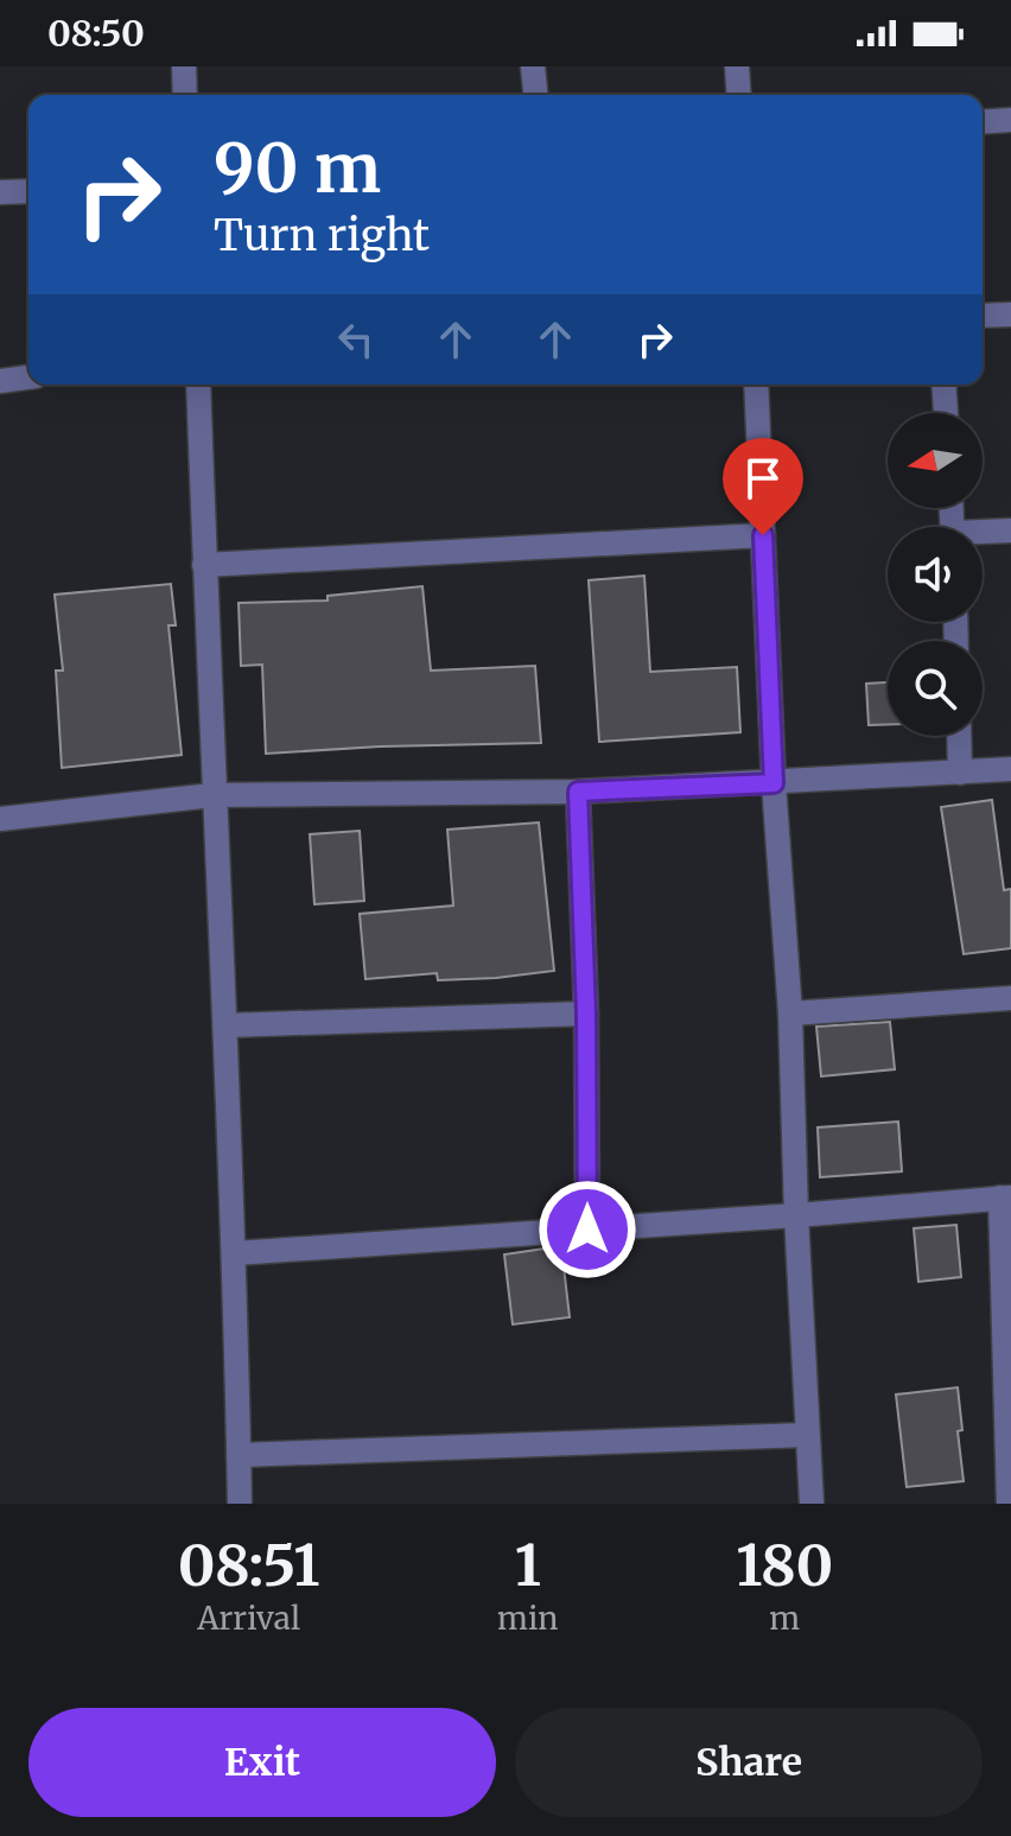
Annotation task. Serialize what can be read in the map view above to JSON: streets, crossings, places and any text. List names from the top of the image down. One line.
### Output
{"north":"left","page":{"status":"08:50","turn":["90 m","Turn right"],"eta":["08:51","Arrival","1","min","180","m"],"buttons":["Exit","Share"]}}
